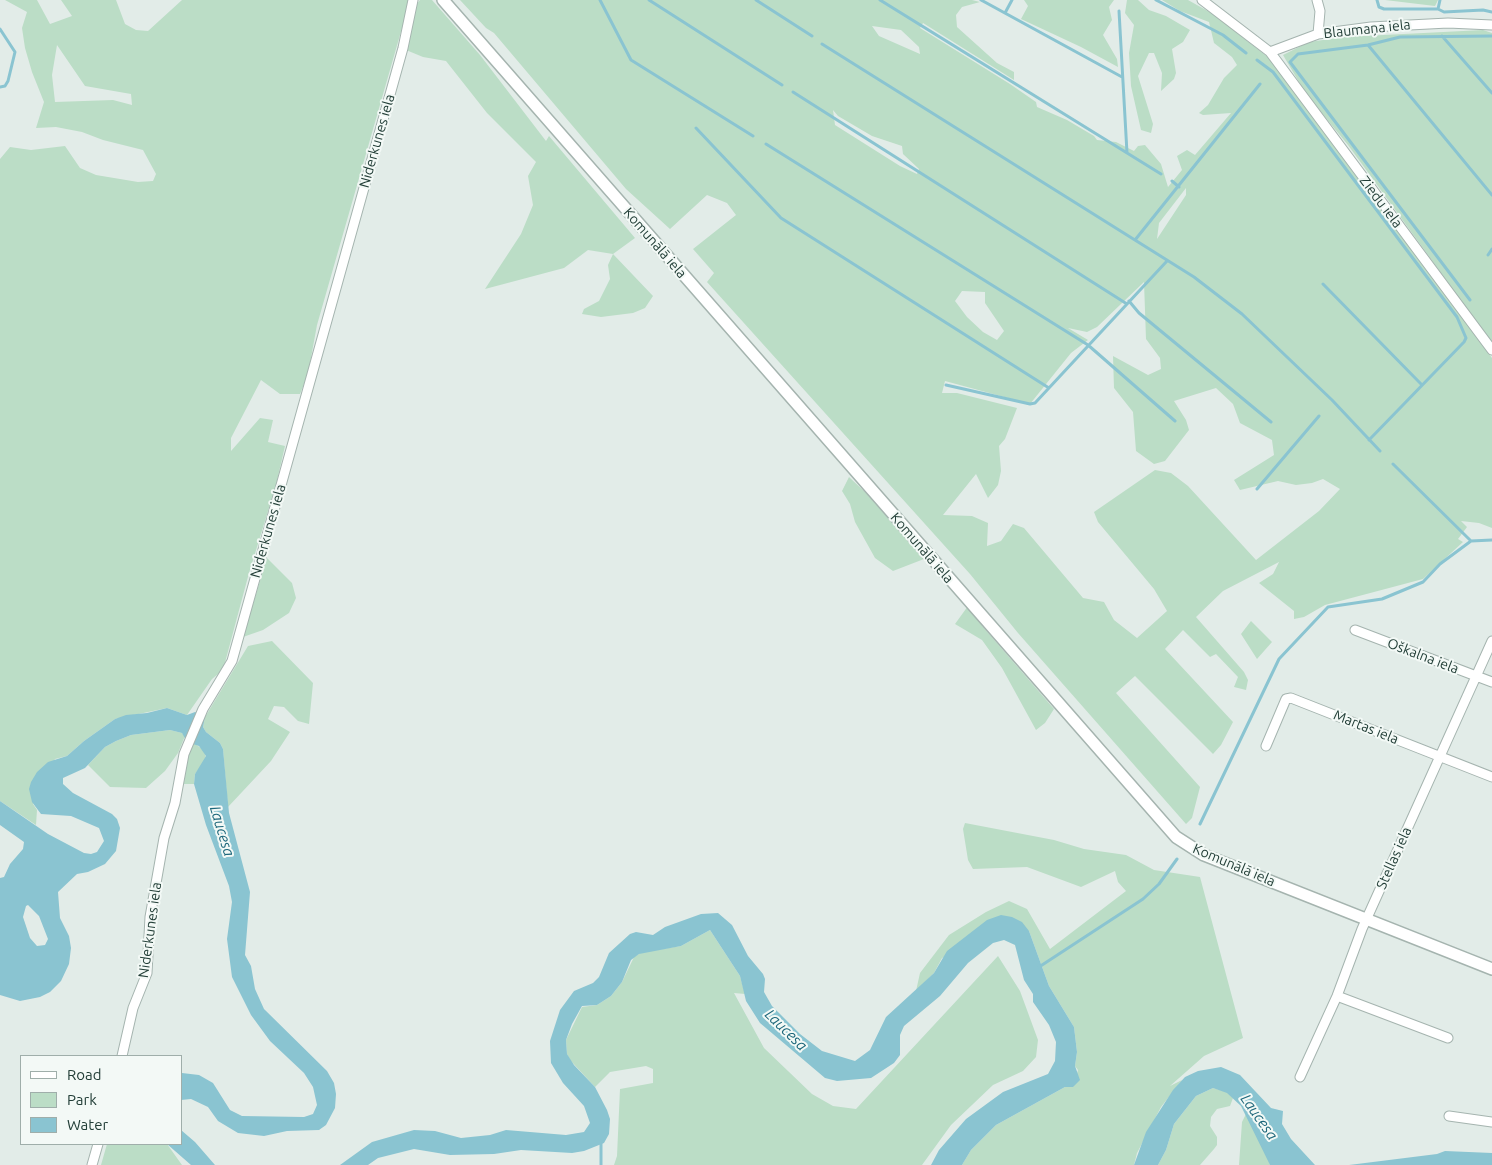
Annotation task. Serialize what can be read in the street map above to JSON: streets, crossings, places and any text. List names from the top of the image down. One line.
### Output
{"streets":{"street":["Blaumaņa iela","Niderkunes iela","Ziedu iela","Komunālā iela","Oškalna iela","Martas iela","Stellas iela"]},"crossings":[["Blaumaņa iela","Ziedu iela"],["Komunālā iela","Stellas iela"],["Oškalna iela","Stellas iela"],["Martas iela","Stellas iela"]],"water":["Laucesa"],"legend":["Road","Park","Water"]}
